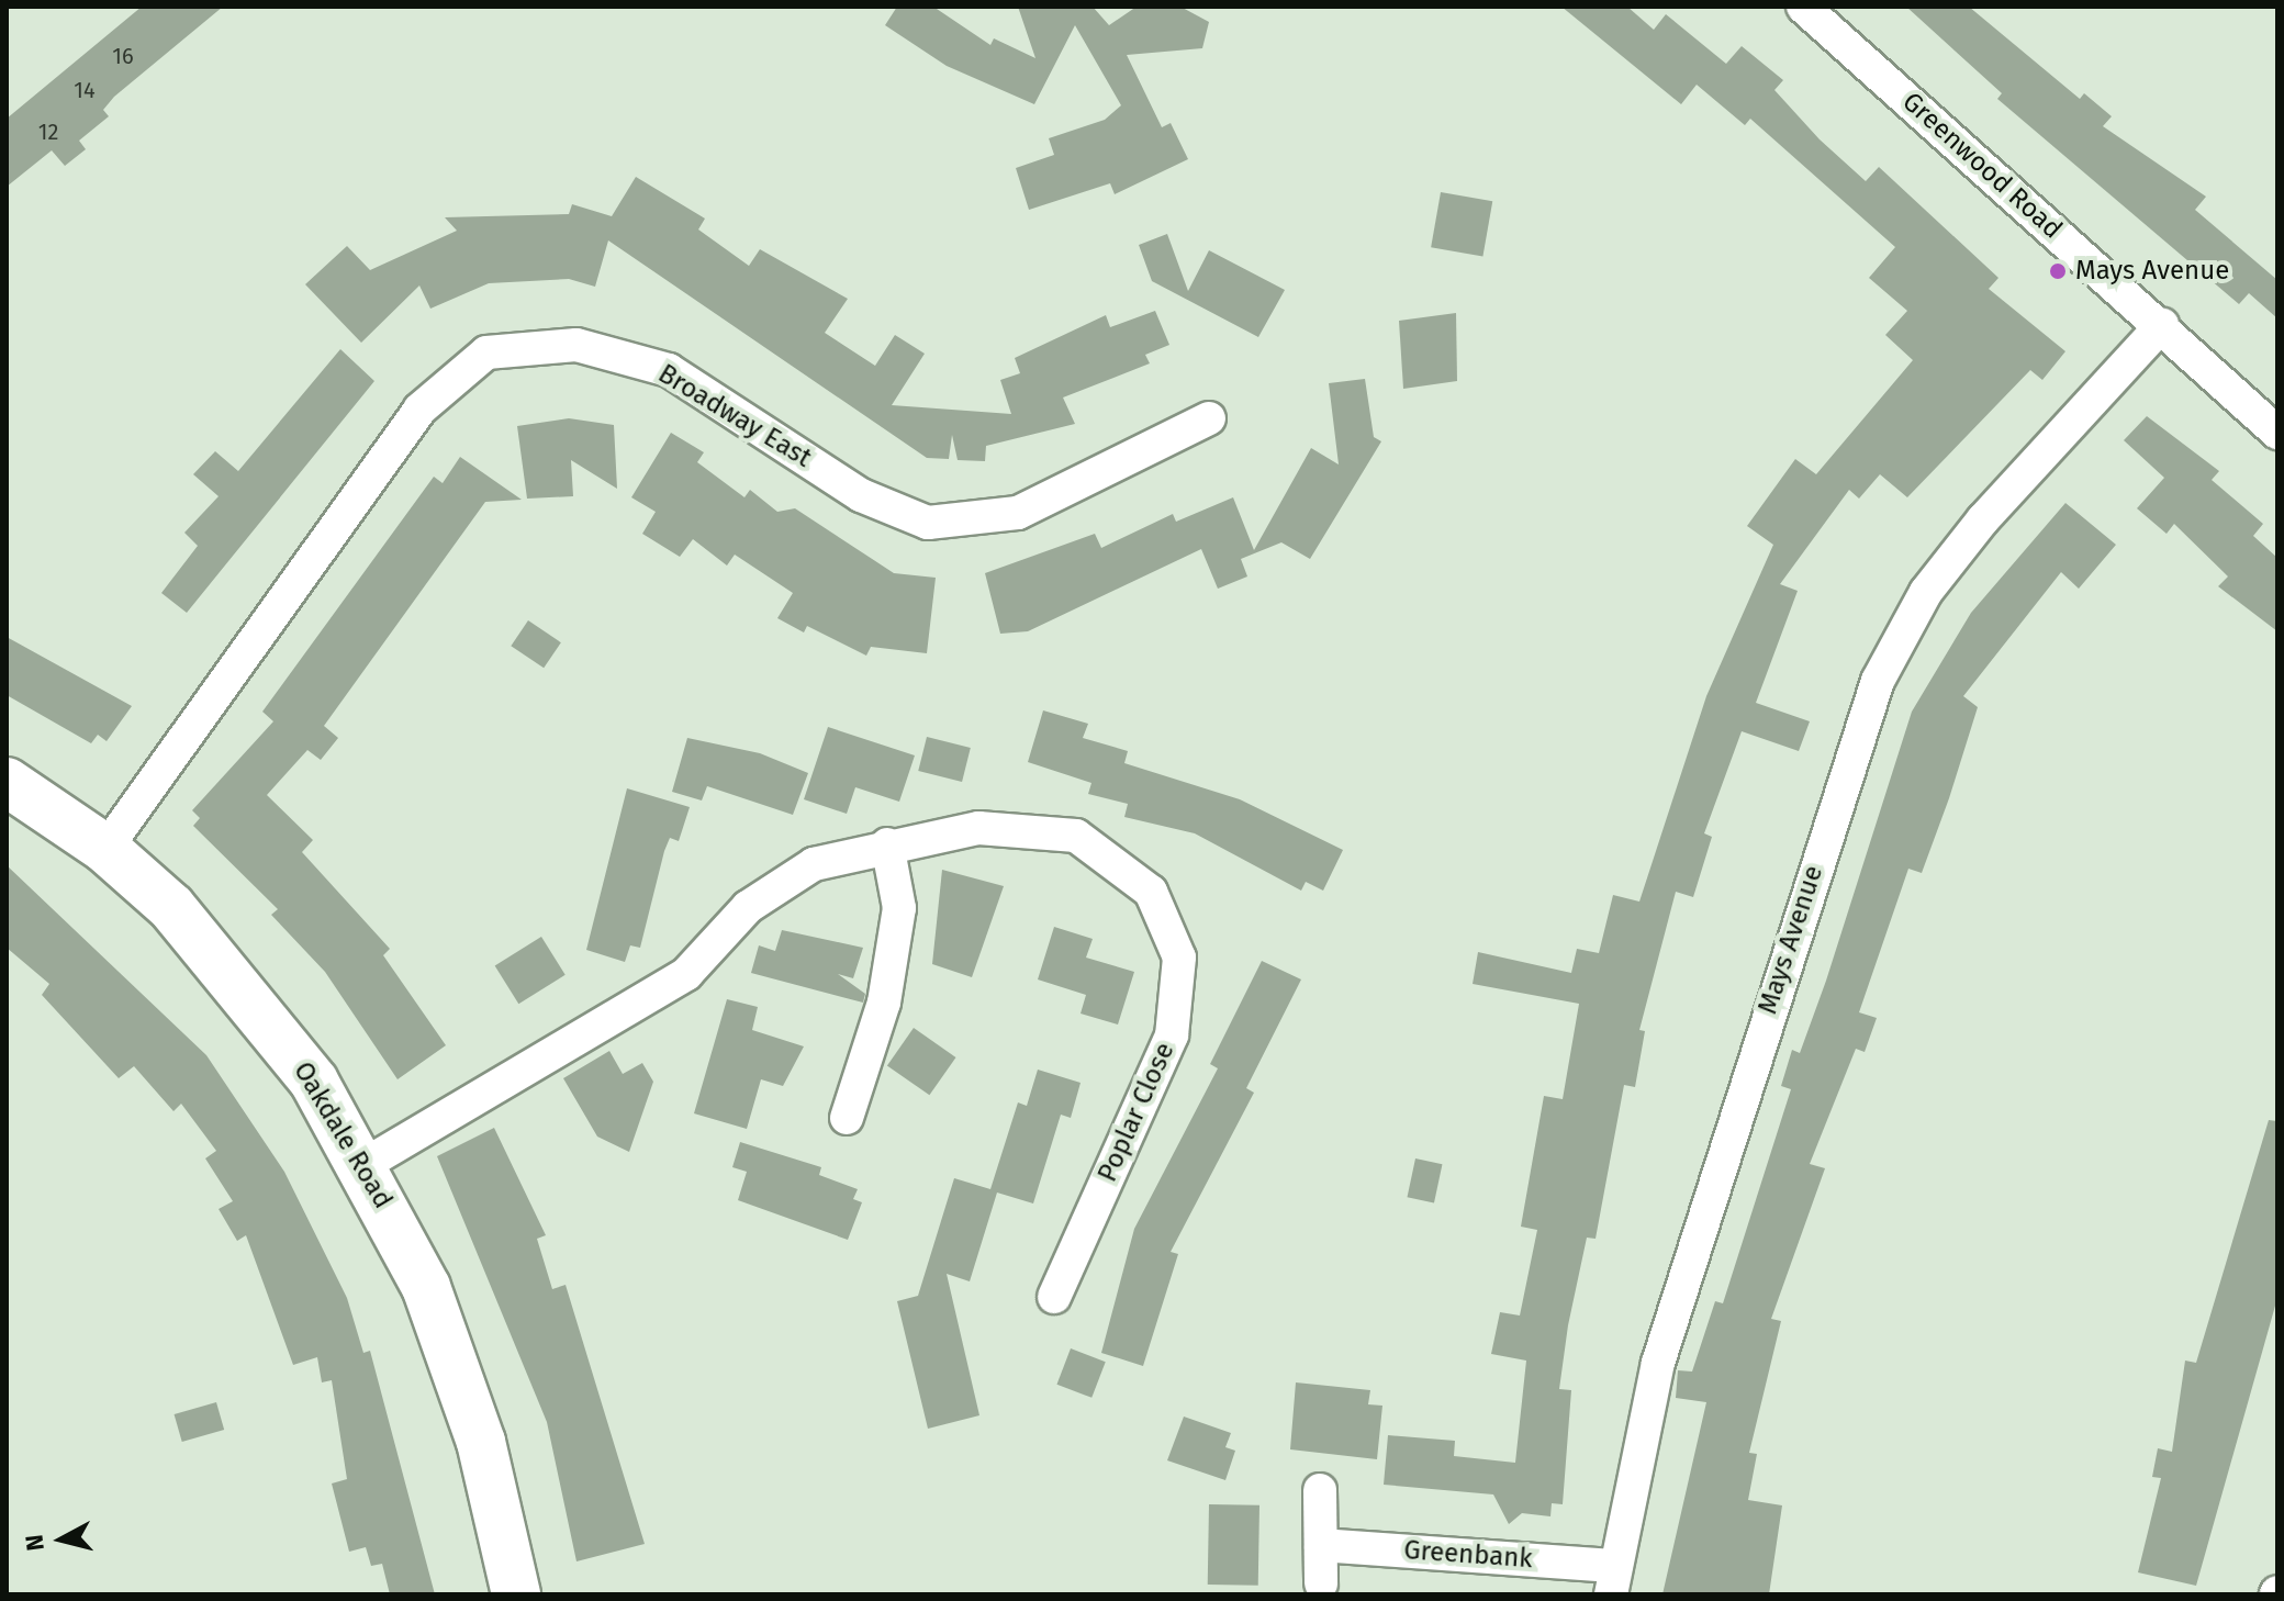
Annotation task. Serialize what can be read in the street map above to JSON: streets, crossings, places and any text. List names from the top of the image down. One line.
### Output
{"streets":{"street":["Greenwood Road","Broadway East","Mays Avenue","Poplar Close","Oakdale Road","Greenbank"]},"crossings":[["Greenwood Road","Mays Avenue"],["Broadway East","Oakdale Road"],["Mays Avenue","Greenbank"],["Poplar Close","Oakdale Road"]],"places":["Mays Avenue"],"house_numbers":["16","14","12"],"north":"left"}
